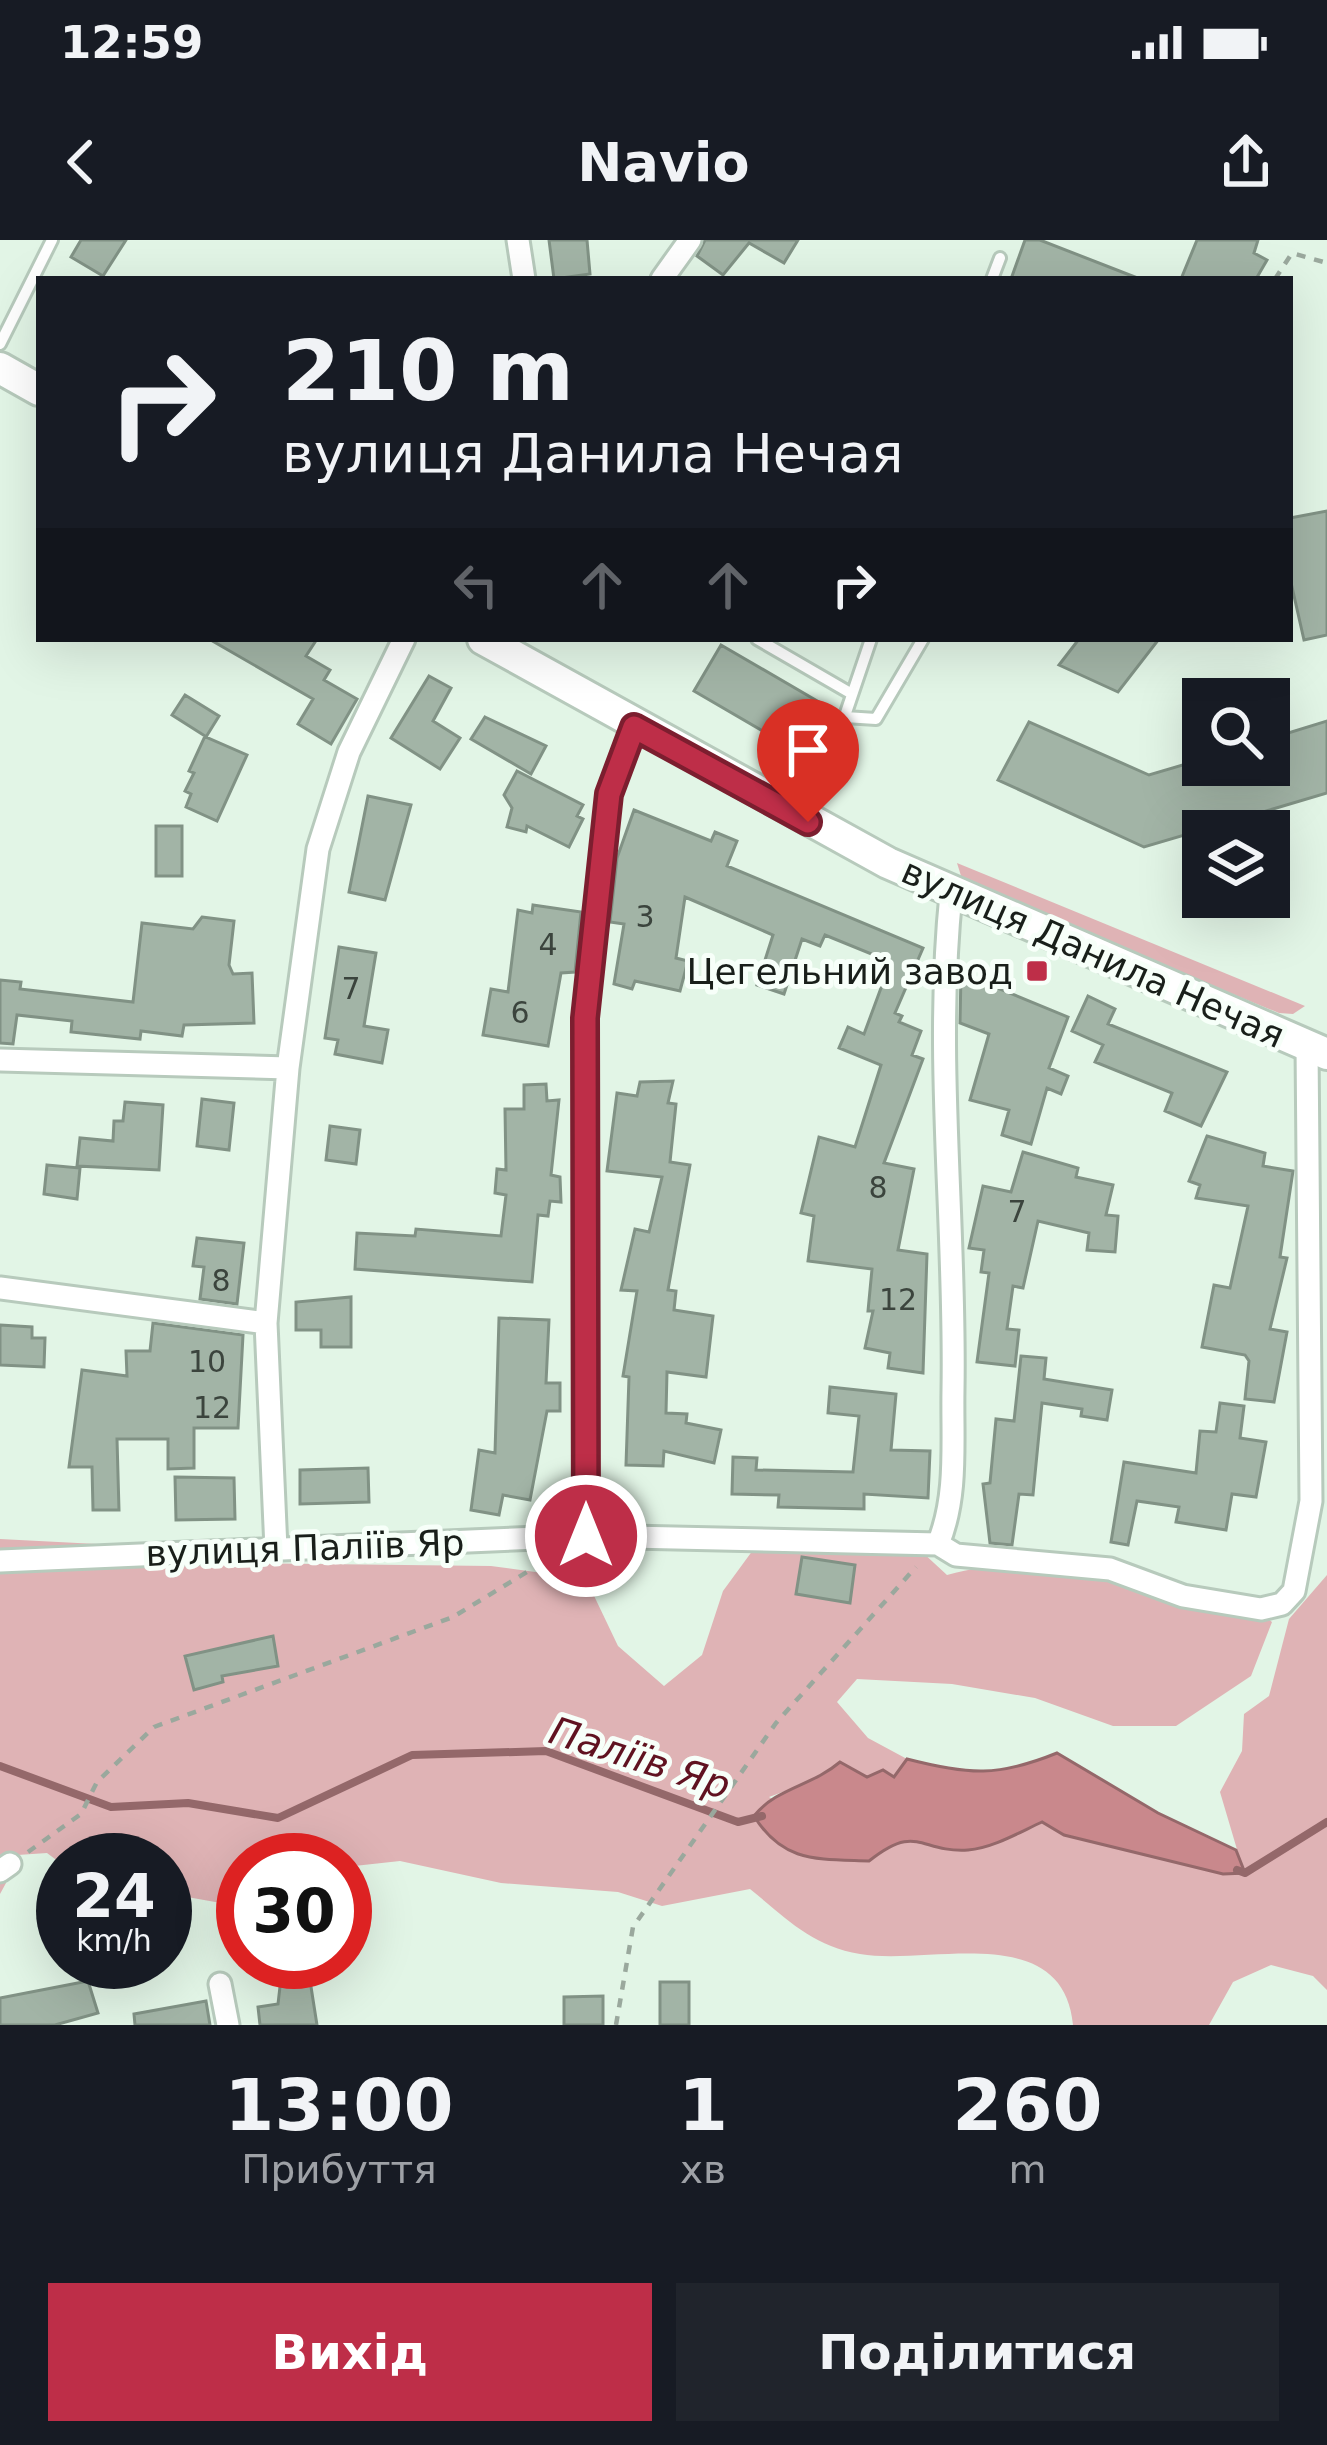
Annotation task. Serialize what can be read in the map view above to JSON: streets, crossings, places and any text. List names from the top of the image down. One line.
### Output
{"streets":{"main road":["вулиця Данила Нечая"],"street":["вулиця Паліїв Яр"]},"crossings":[["вулиця Данила Нечая","вулиця Паліїв Яр"]],"water":["Паліїв Яр"],"places":{"transit":["Цегельний завод"]},"house_numbers":["3","4","7","6","8","7","8","12","10","12"],"page":{"status":"12:59","header":"Navio","turn":["210 m","вулиця Данила Нечая"],"speed":"24 km/h","limit":"30","eta":["13:00","Прибуття","1","хв","260","m"],"buttons":["Вихід","Поділитися"]}}
